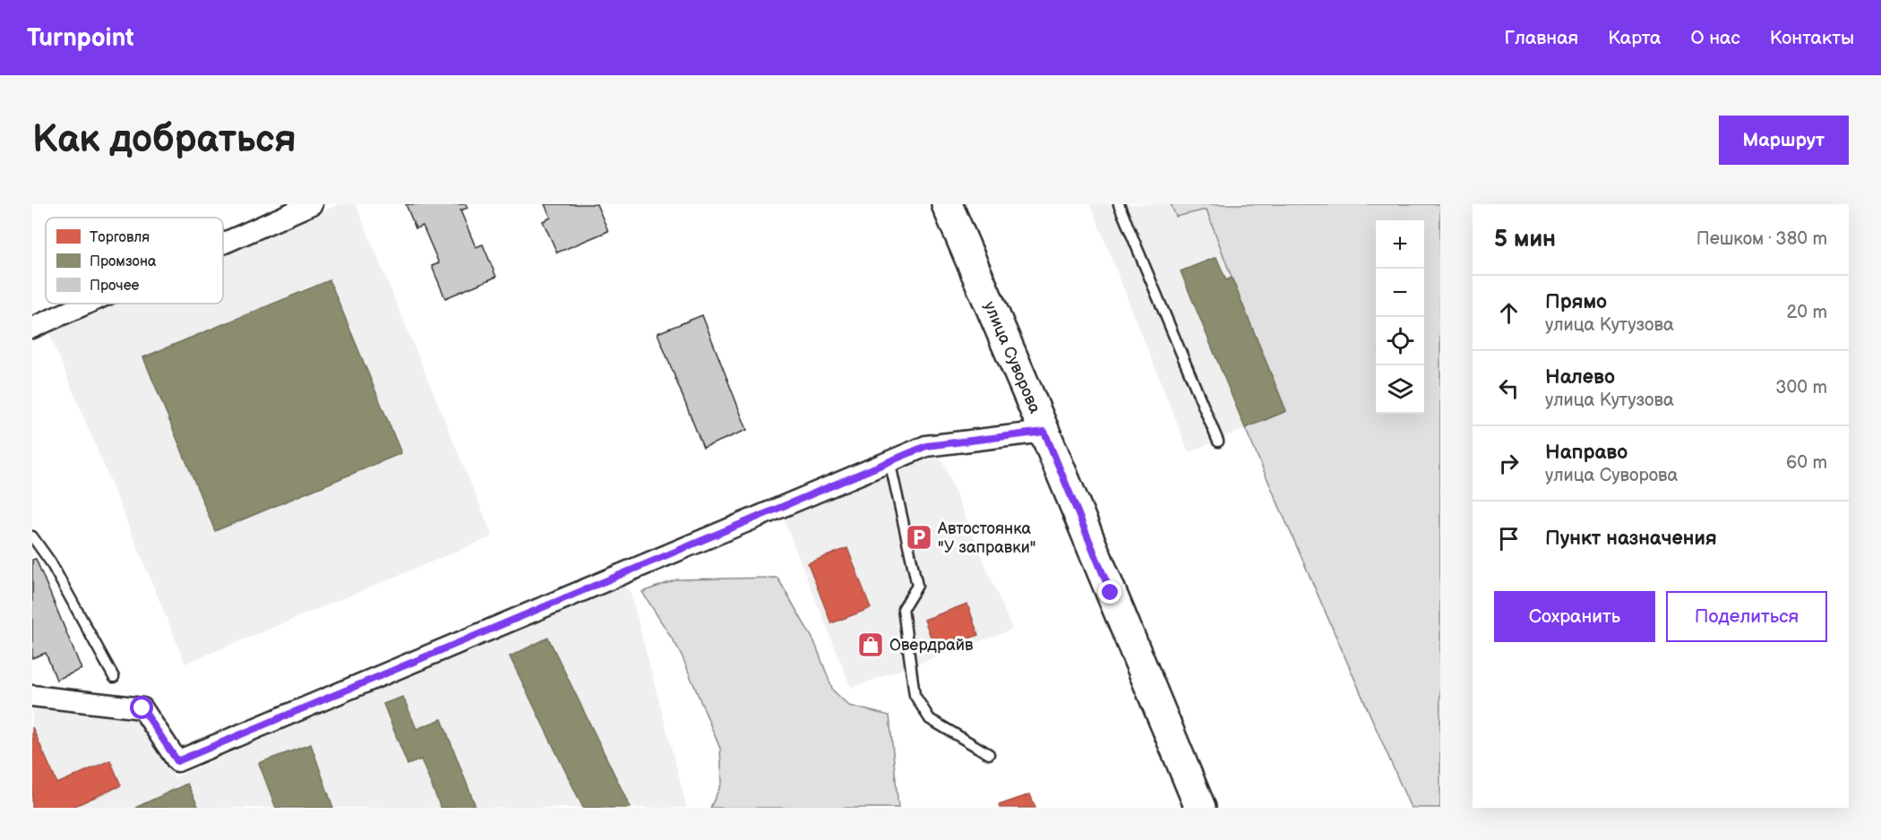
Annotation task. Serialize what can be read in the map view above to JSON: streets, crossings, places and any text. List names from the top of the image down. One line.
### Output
{"streets":{"main road":["улица Суворова"]},"places":{"parking":["Автостоянка \"У заправки\""],"shop":["Овердрайв"]},"legend":["Торговля","Промзона","Прочее"],"page":{"header":"Turnpoint","nav":["Главная","Карта","О нас","Контакты"],"buttons":["Маршрут",["Сохранить","Поделиться"]],"title":"Как добраться","heading":["5 мин","Пешком · 380 m"],"map_buttons":["+","−"],"list":[["Прямо","улица Кутузова","20 m"],["Налево","улица Кутузова","300 m"],["Направо","улица Суворова","60 m"],"Пункт назначения"]}}
